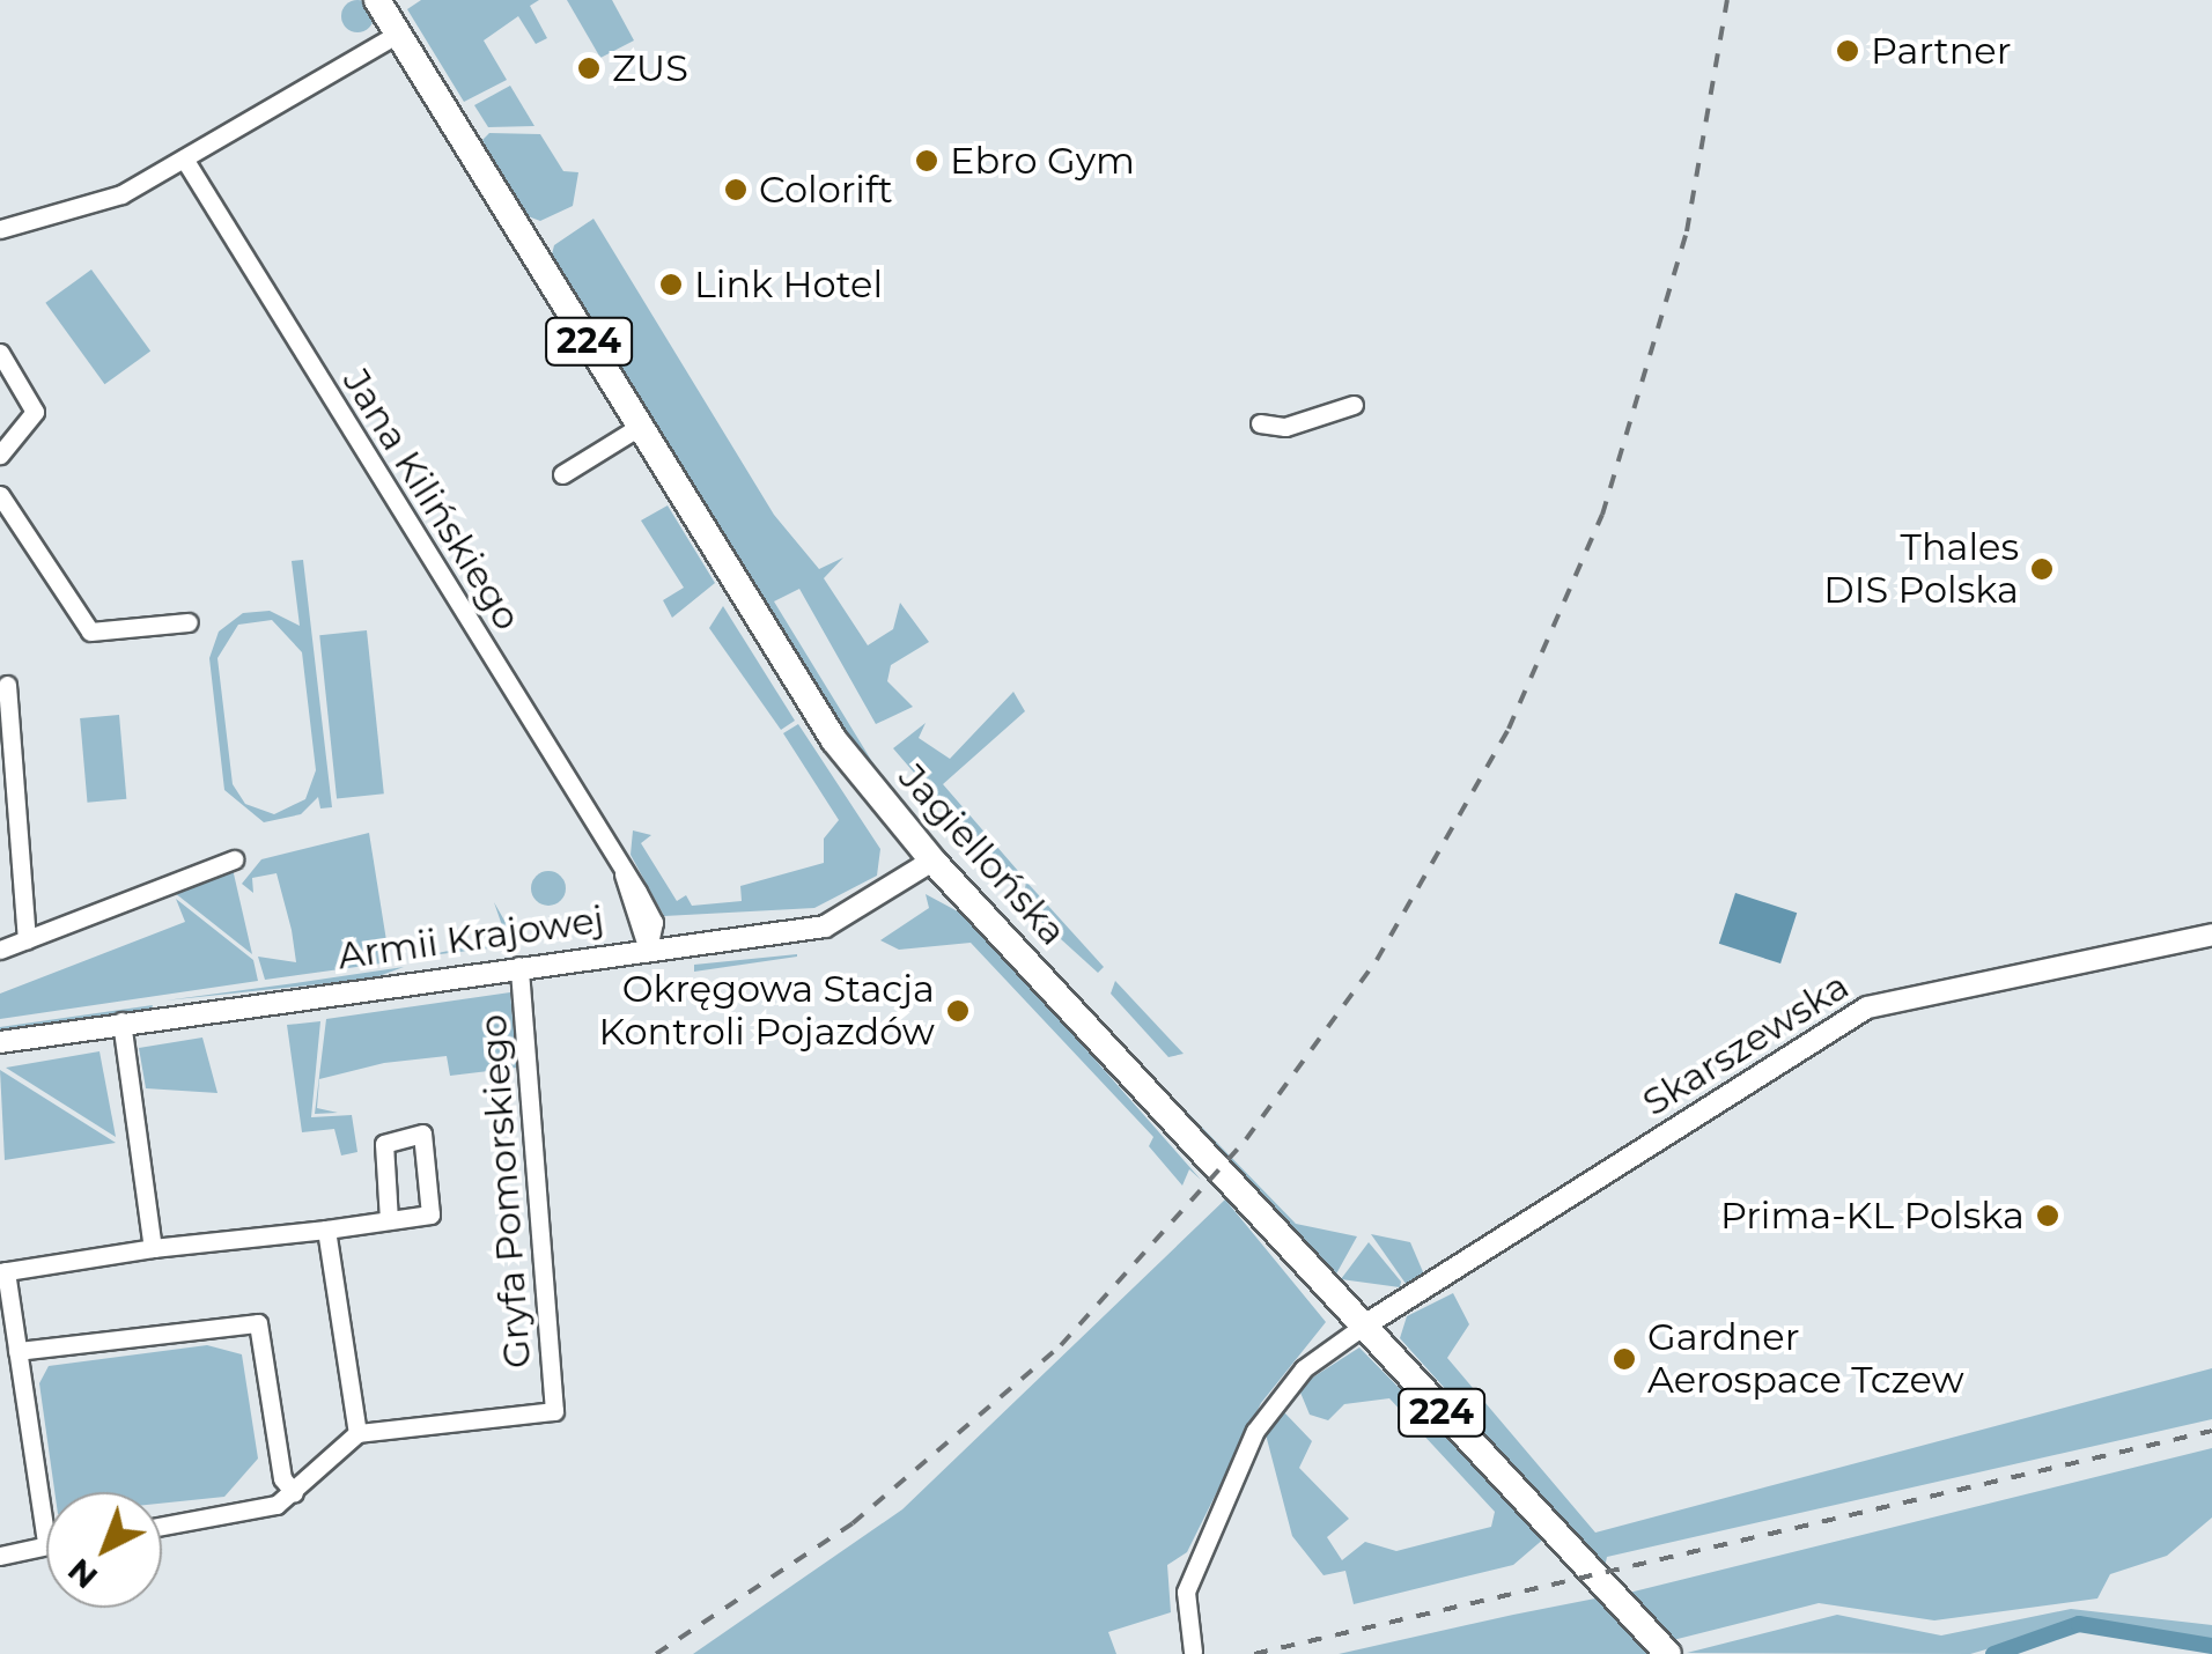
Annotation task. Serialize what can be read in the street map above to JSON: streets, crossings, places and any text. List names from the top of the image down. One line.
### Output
{"streets":{"main road":["224","Jagiellońska"],"street":["Jana Kilińskiego","Armii Krajowej","Skarszewska","Gryfa Pomorskiego"]},"crossings":[["Jana Kilińskiego","Armii Krajowej"],["Jagiellońska","Armii Krajowej"],["Jagiellońska","Skarszewska"],["Armii Krajowej","Gryfa Pomorskiego"]],"places":["Partner","ZUS","Ebro Gym","Colorift","Link Hotel","Thales DIS Polska","Okręgowa Stacja Kontroli Pojazdów","Prima-KL Polska","Gardner Aerospace Tczew"],"north":"bottom left"}
